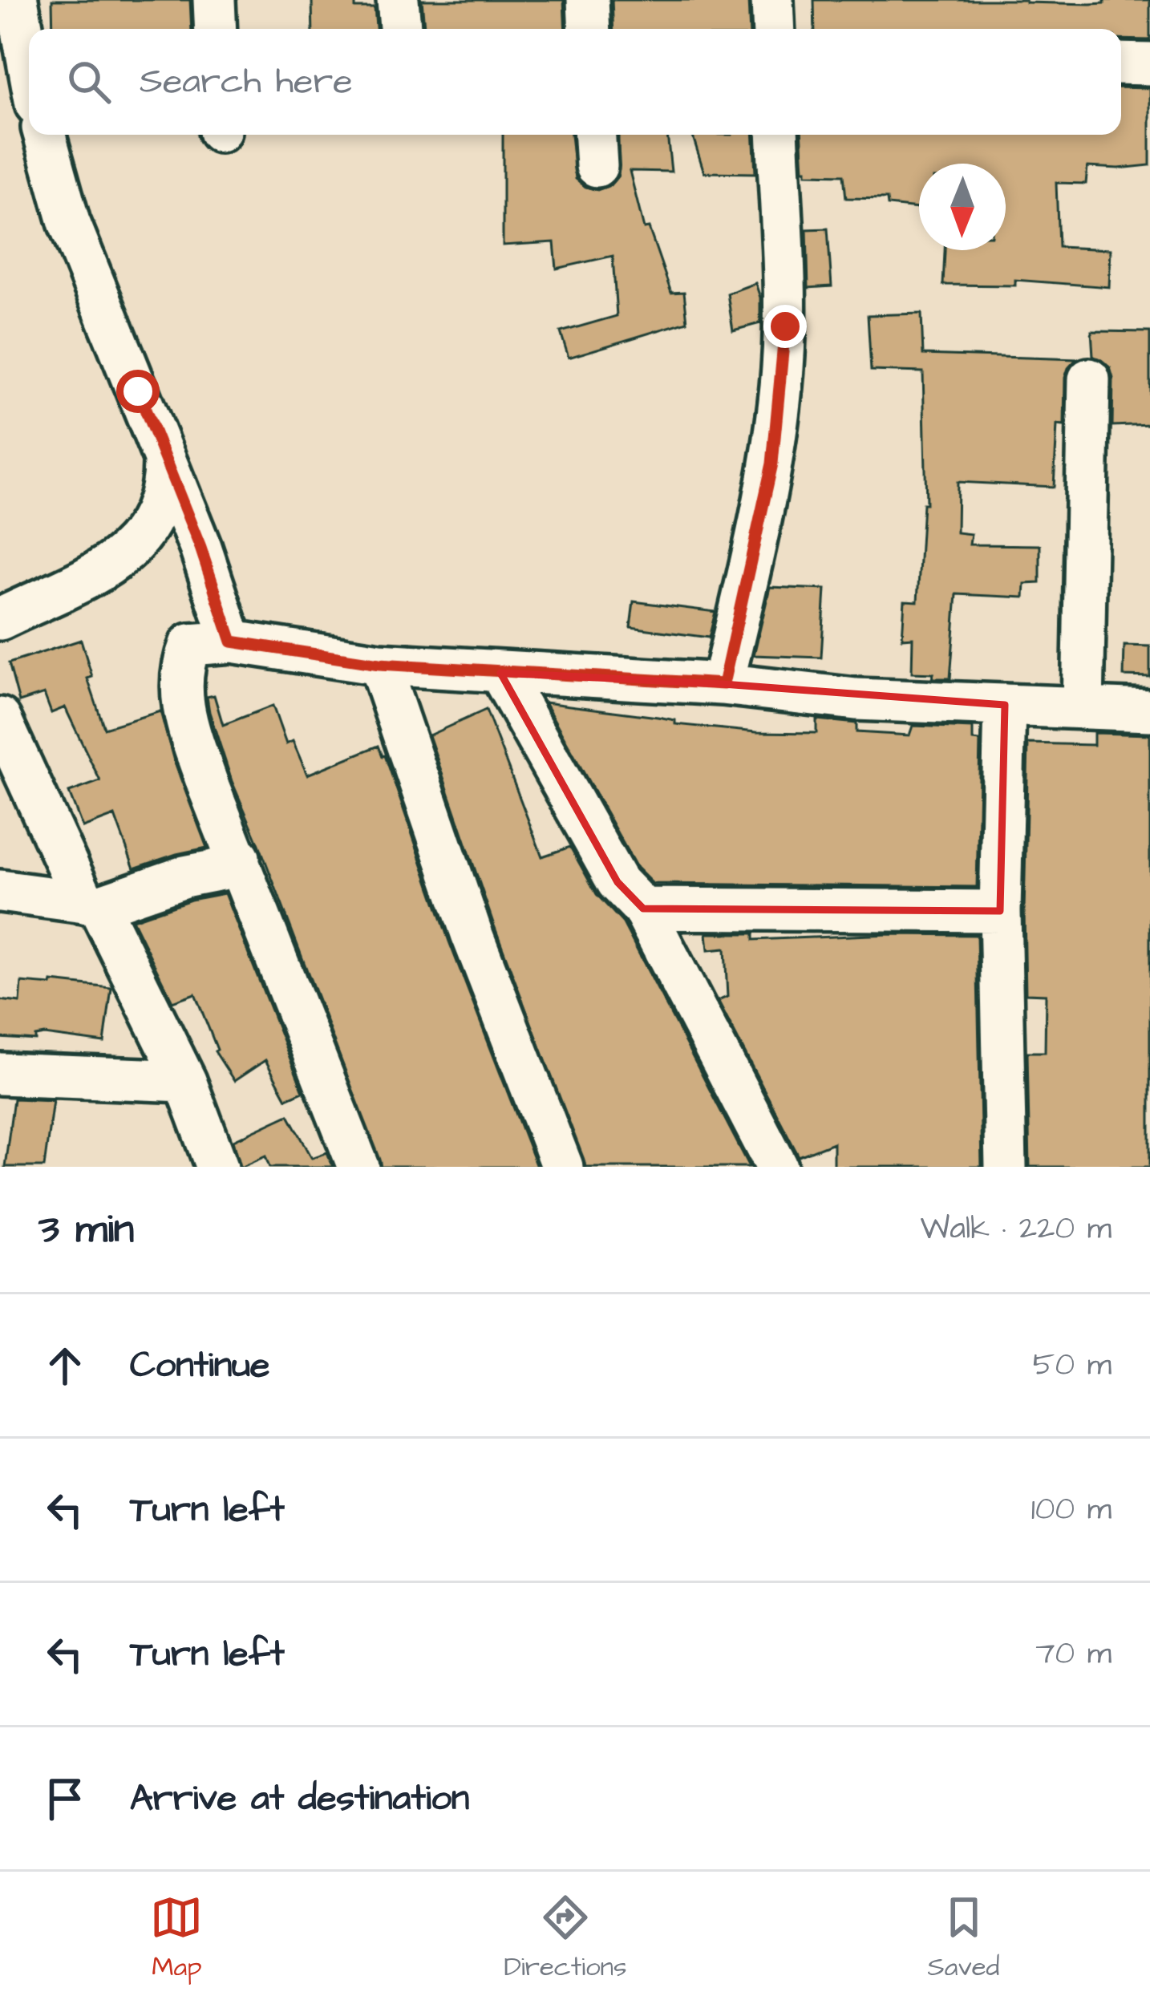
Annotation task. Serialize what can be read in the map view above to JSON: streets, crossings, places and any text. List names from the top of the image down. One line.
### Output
{"north":"bottom","page":{"search":"Search here","heading":["3 min","Walk · 220 m"],"list":[["Continue","50 m"],["Turn left","100 m"],["Turn left","70 m"],"Arrive at destination"],"nav":["Map","Directions","Saved"]}}
